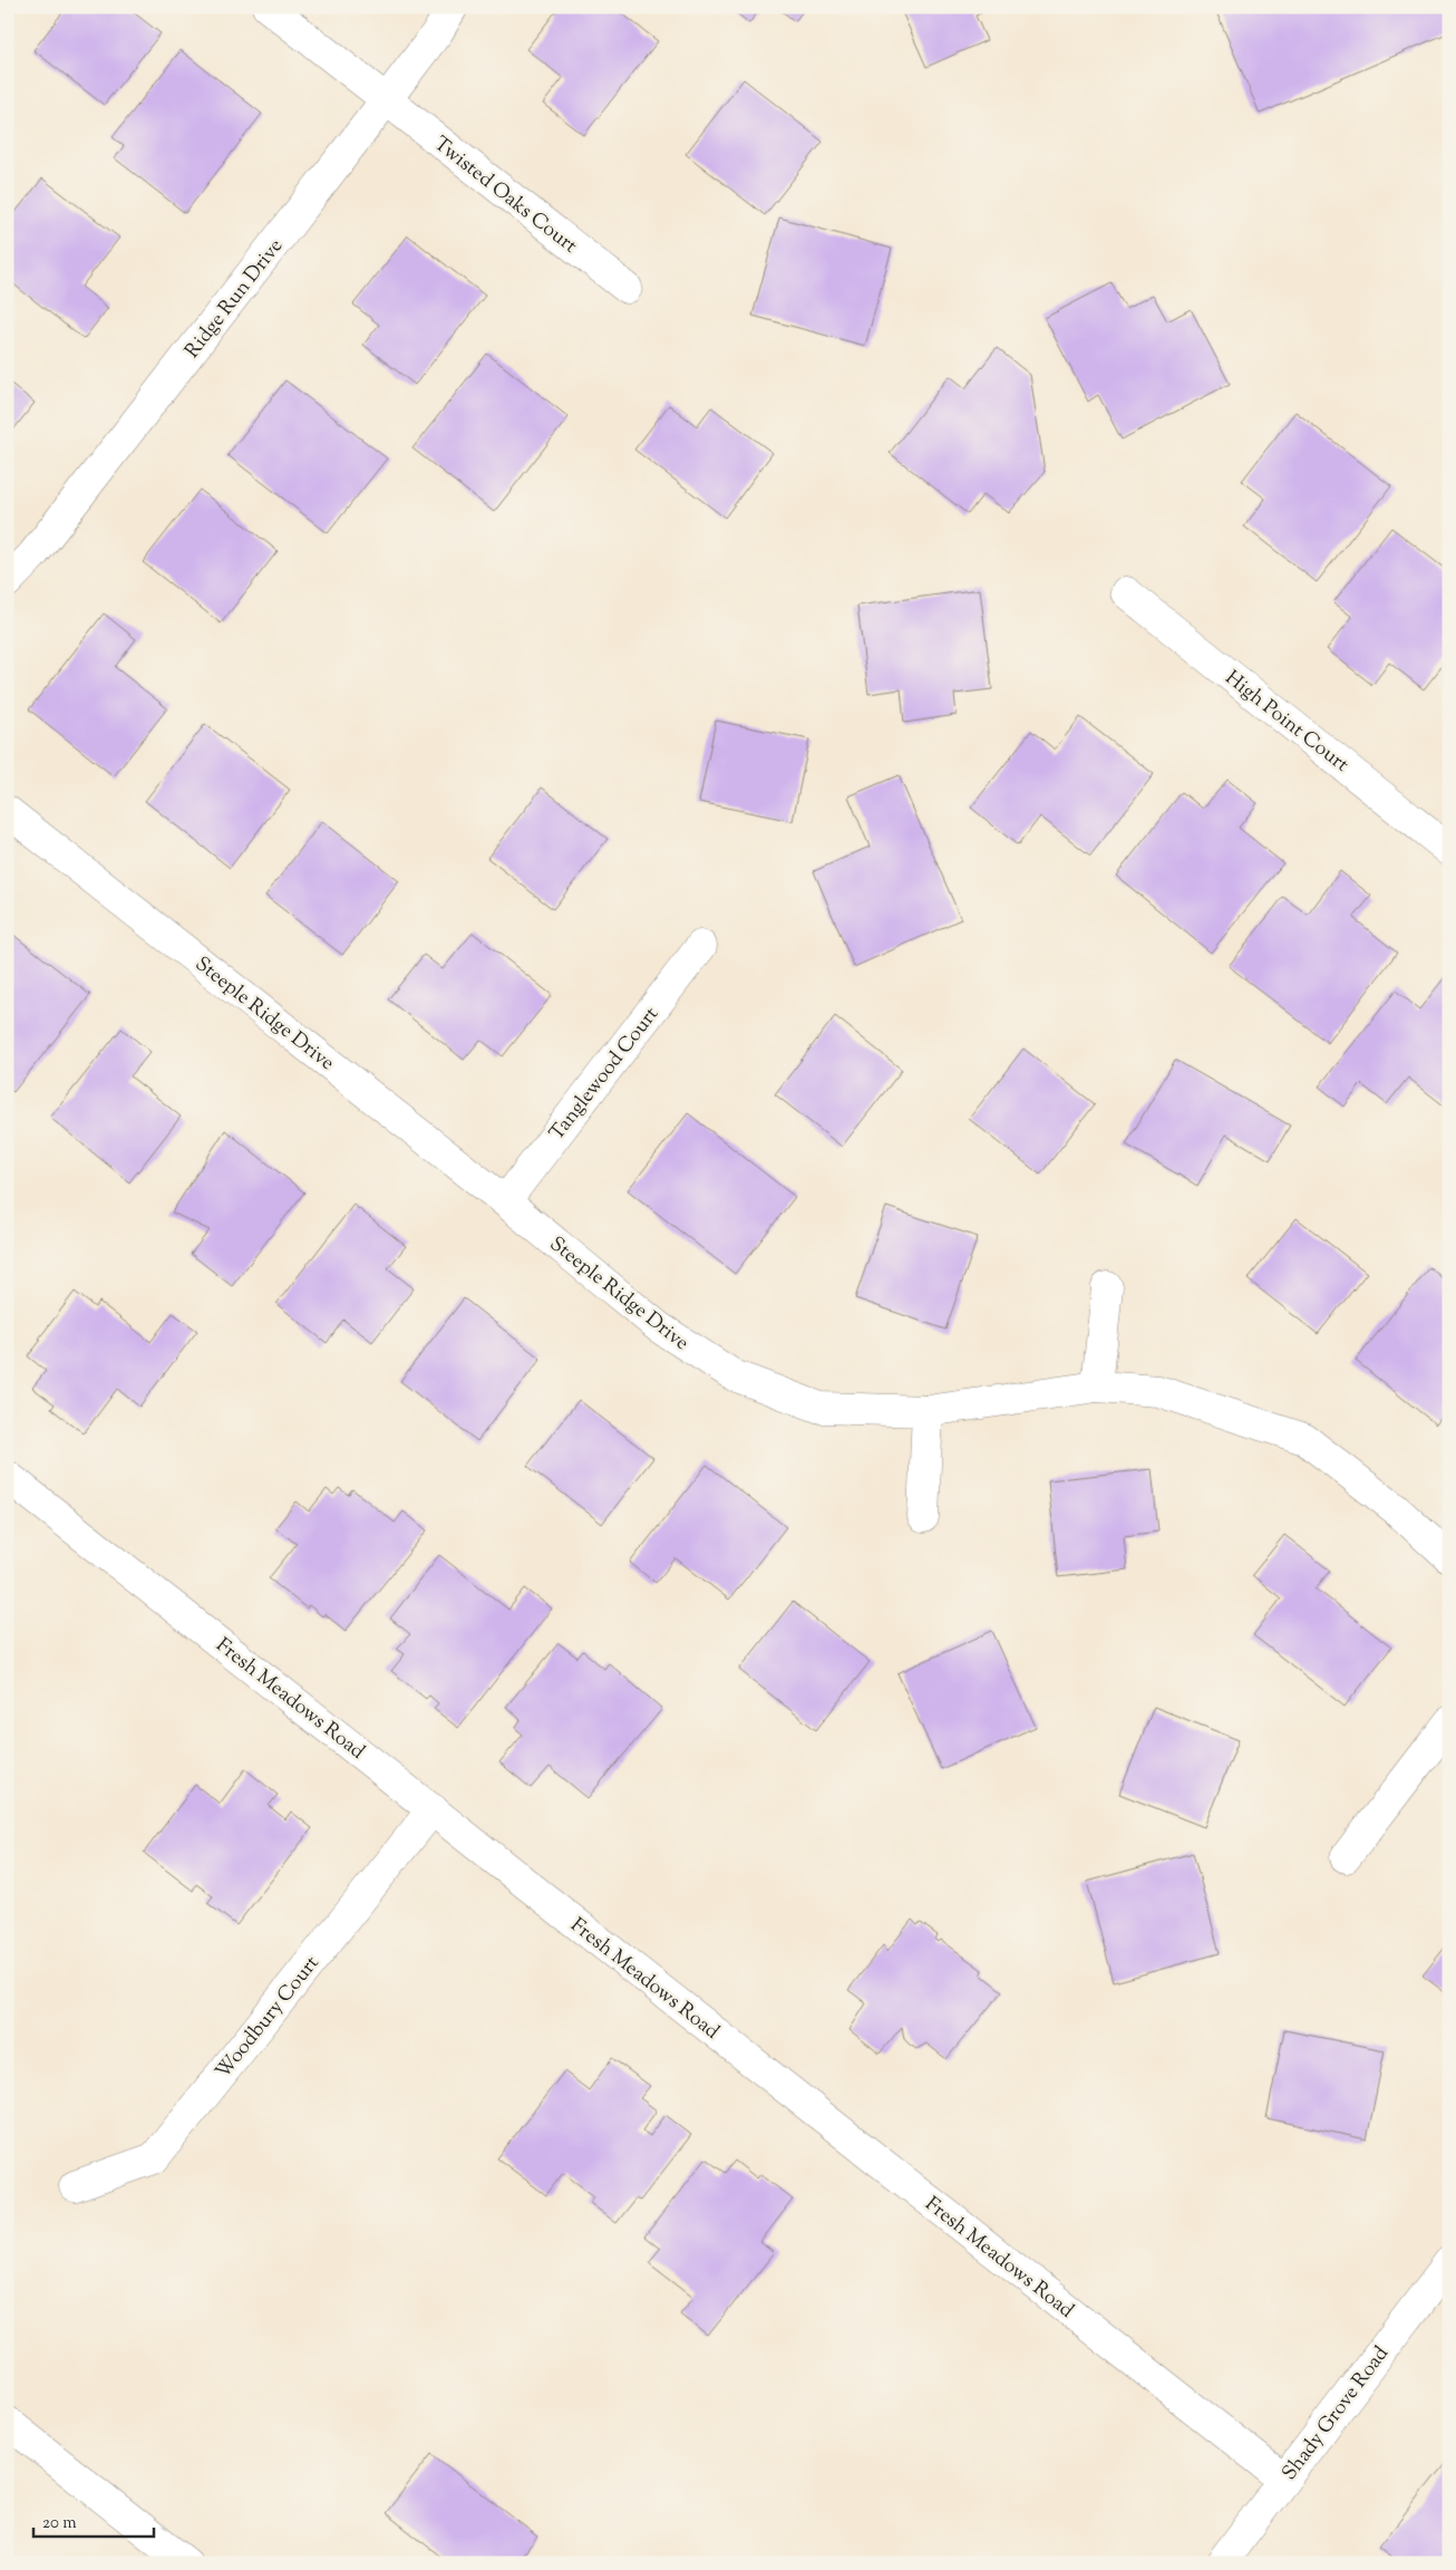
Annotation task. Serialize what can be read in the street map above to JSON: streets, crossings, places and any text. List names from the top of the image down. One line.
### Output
{"streets":{"street":["Twisted Oaks Court","Ridge Run Drive","High Point Court","Steeple Ridge Drive","Tanglewood Court","Fresh Meadows Road","Woodbury Court","Shady Grove Road"]},"crossings":[["Twisted Oaks Court","Ridge Run Drive"],["Steeple Ridge Drive","Tanglewood Court"],["Fresh Meadows Road","Woodbury Court"],["Fresh Meadows Road","Shady Grove Road"]],"scale_bar":"20 m"}
